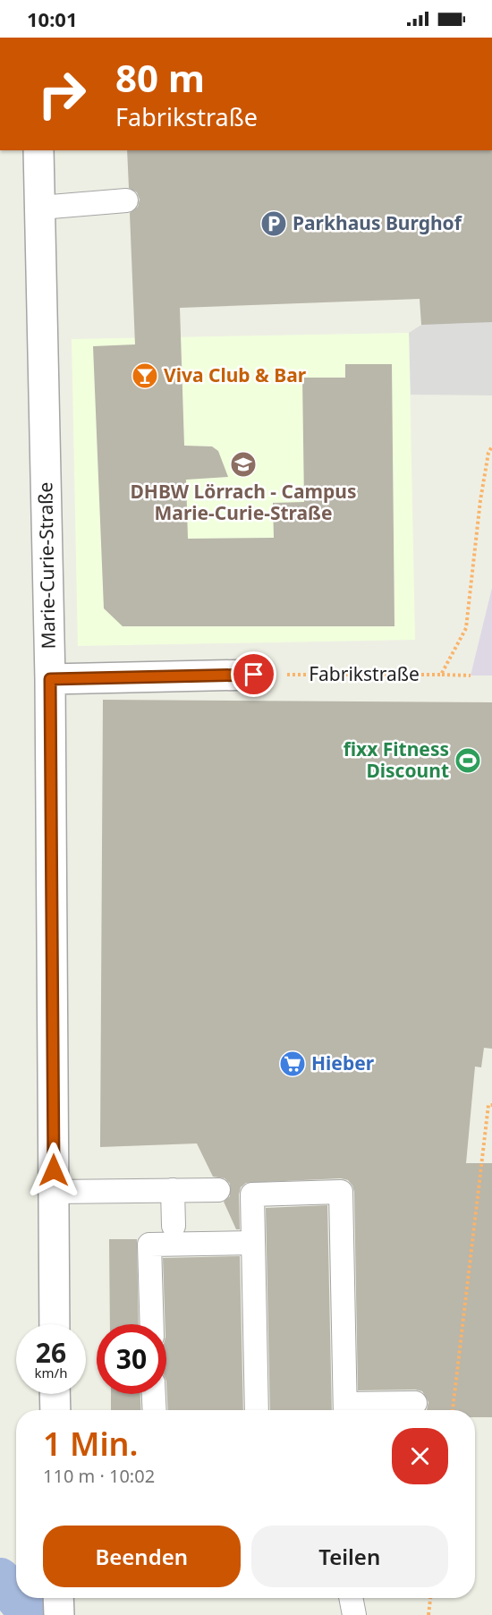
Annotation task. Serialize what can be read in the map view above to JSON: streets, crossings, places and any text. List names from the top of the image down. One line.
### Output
{"streets":{"street":["Marie-Curie-Straße"],"path":["Fabrikstraße"]},"places":{"parking":["Parkhaus Burghof"],"bar":["Viva Club & Bar"],"school or university":["DHBW Lörrach - Campus Marie-Curie-Straße"],"sports":["fixx Fitness Discount"],"supermarket":["Hieber"]},"page":{"status":"10:01","turn":["80 m","Fabrikstraße"],"speed":"26 km/h","limit":"30","heading":["1 Min.","110 m · 10:02"],"buttons":["Beenden","Teilen"]}}
